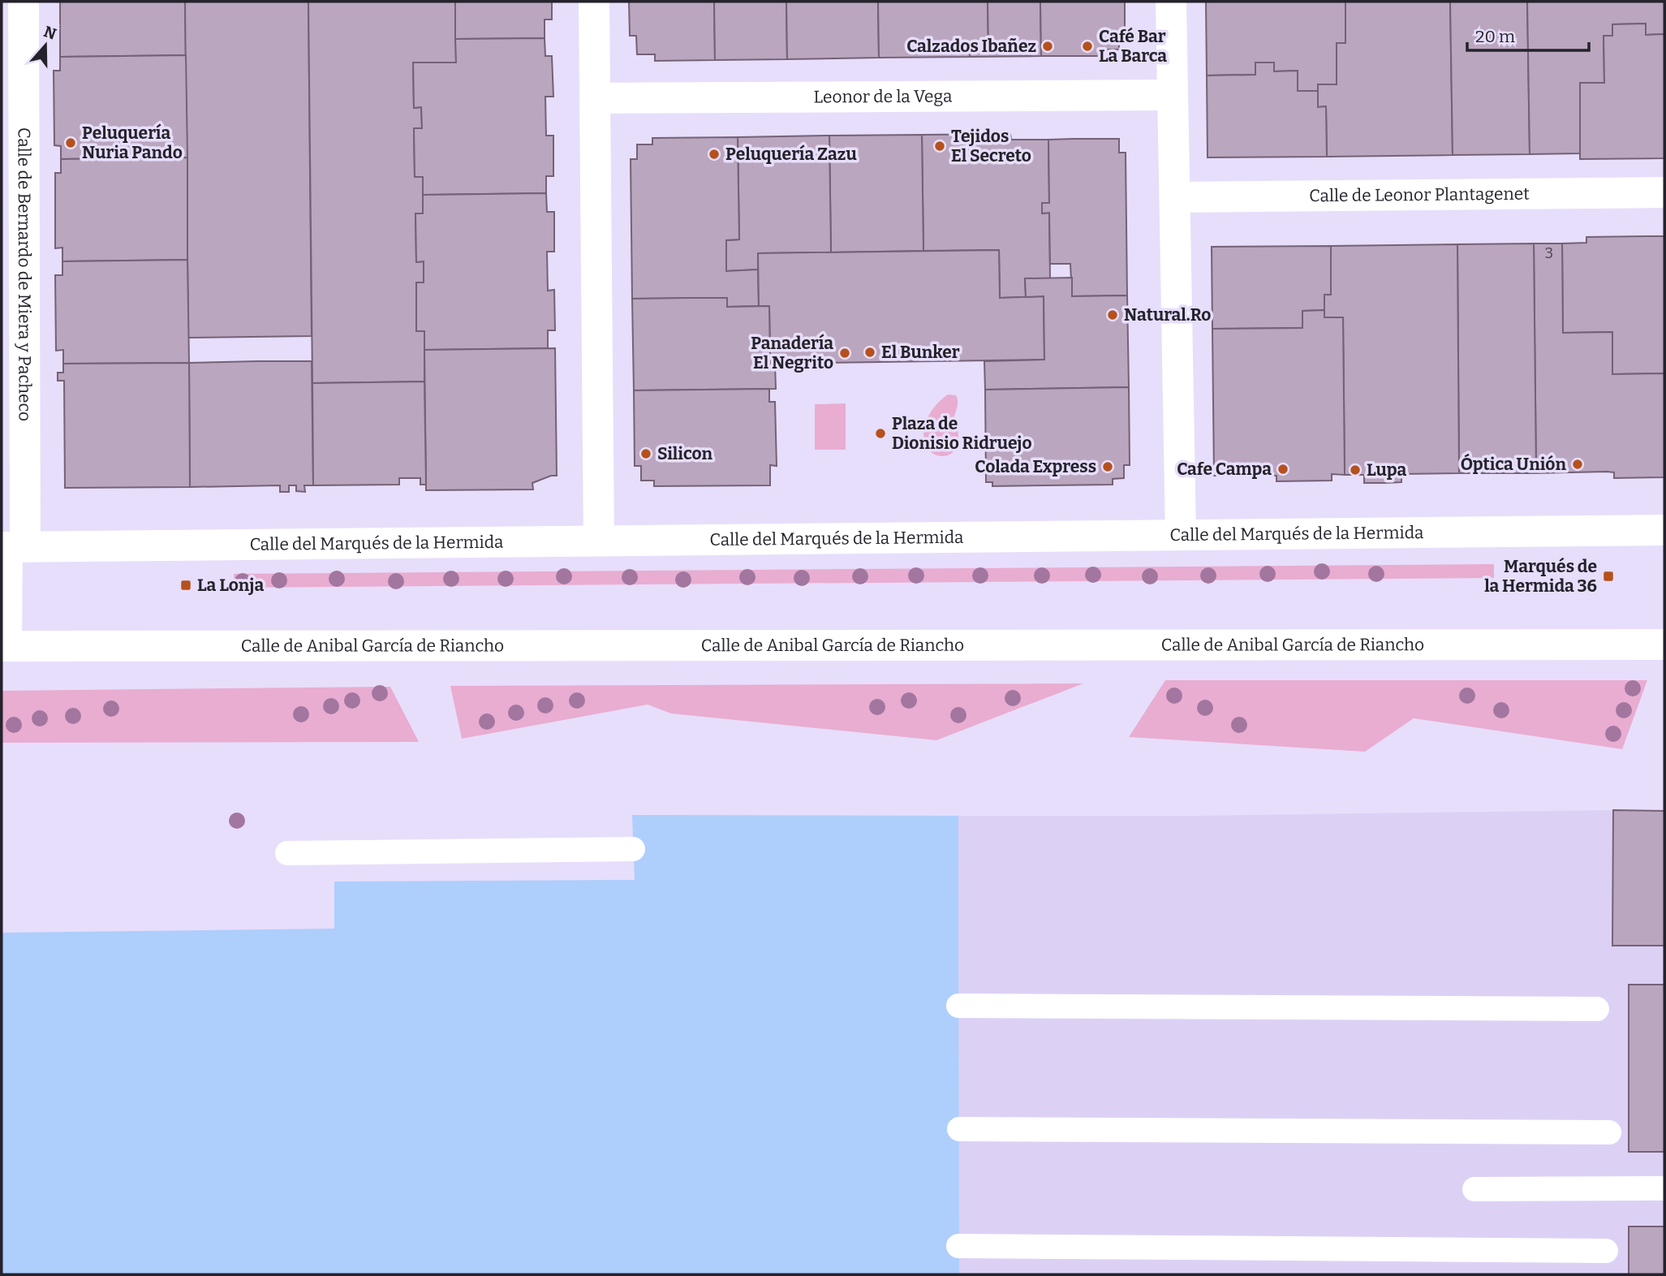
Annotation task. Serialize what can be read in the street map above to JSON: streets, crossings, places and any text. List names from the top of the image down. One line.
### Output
{"streets":{"street":["Leonor de la Vega","Calle de Leonor Plantagenet","Calle de Bernardo de Miera y Pacheco","Calle del Marqués de la Hermida","Calle de Anibal García de Riancho"]},"crossings":[["Calle de Bernardo de Miera y Pacheco","Calle del Marqués de la Hermida"]],"places":{"other":["Calzados Ibañez","Café Bar La Barca","Peluquería Nuria Pando","Tejidos El Secreto","Peluquería Zazu","Natural.Ro","El Bunker","Panadería El Negrito","Plaza de Dionisio Ridruejo","Silicon","Óptica Unión","Colada Express","Cafe Campa","Lupa"],"transit":["Marqués de la Hermida 36","La Lonja"]},"house_numbers":["3"],"scale_bar":"20 m","north":"top"}
